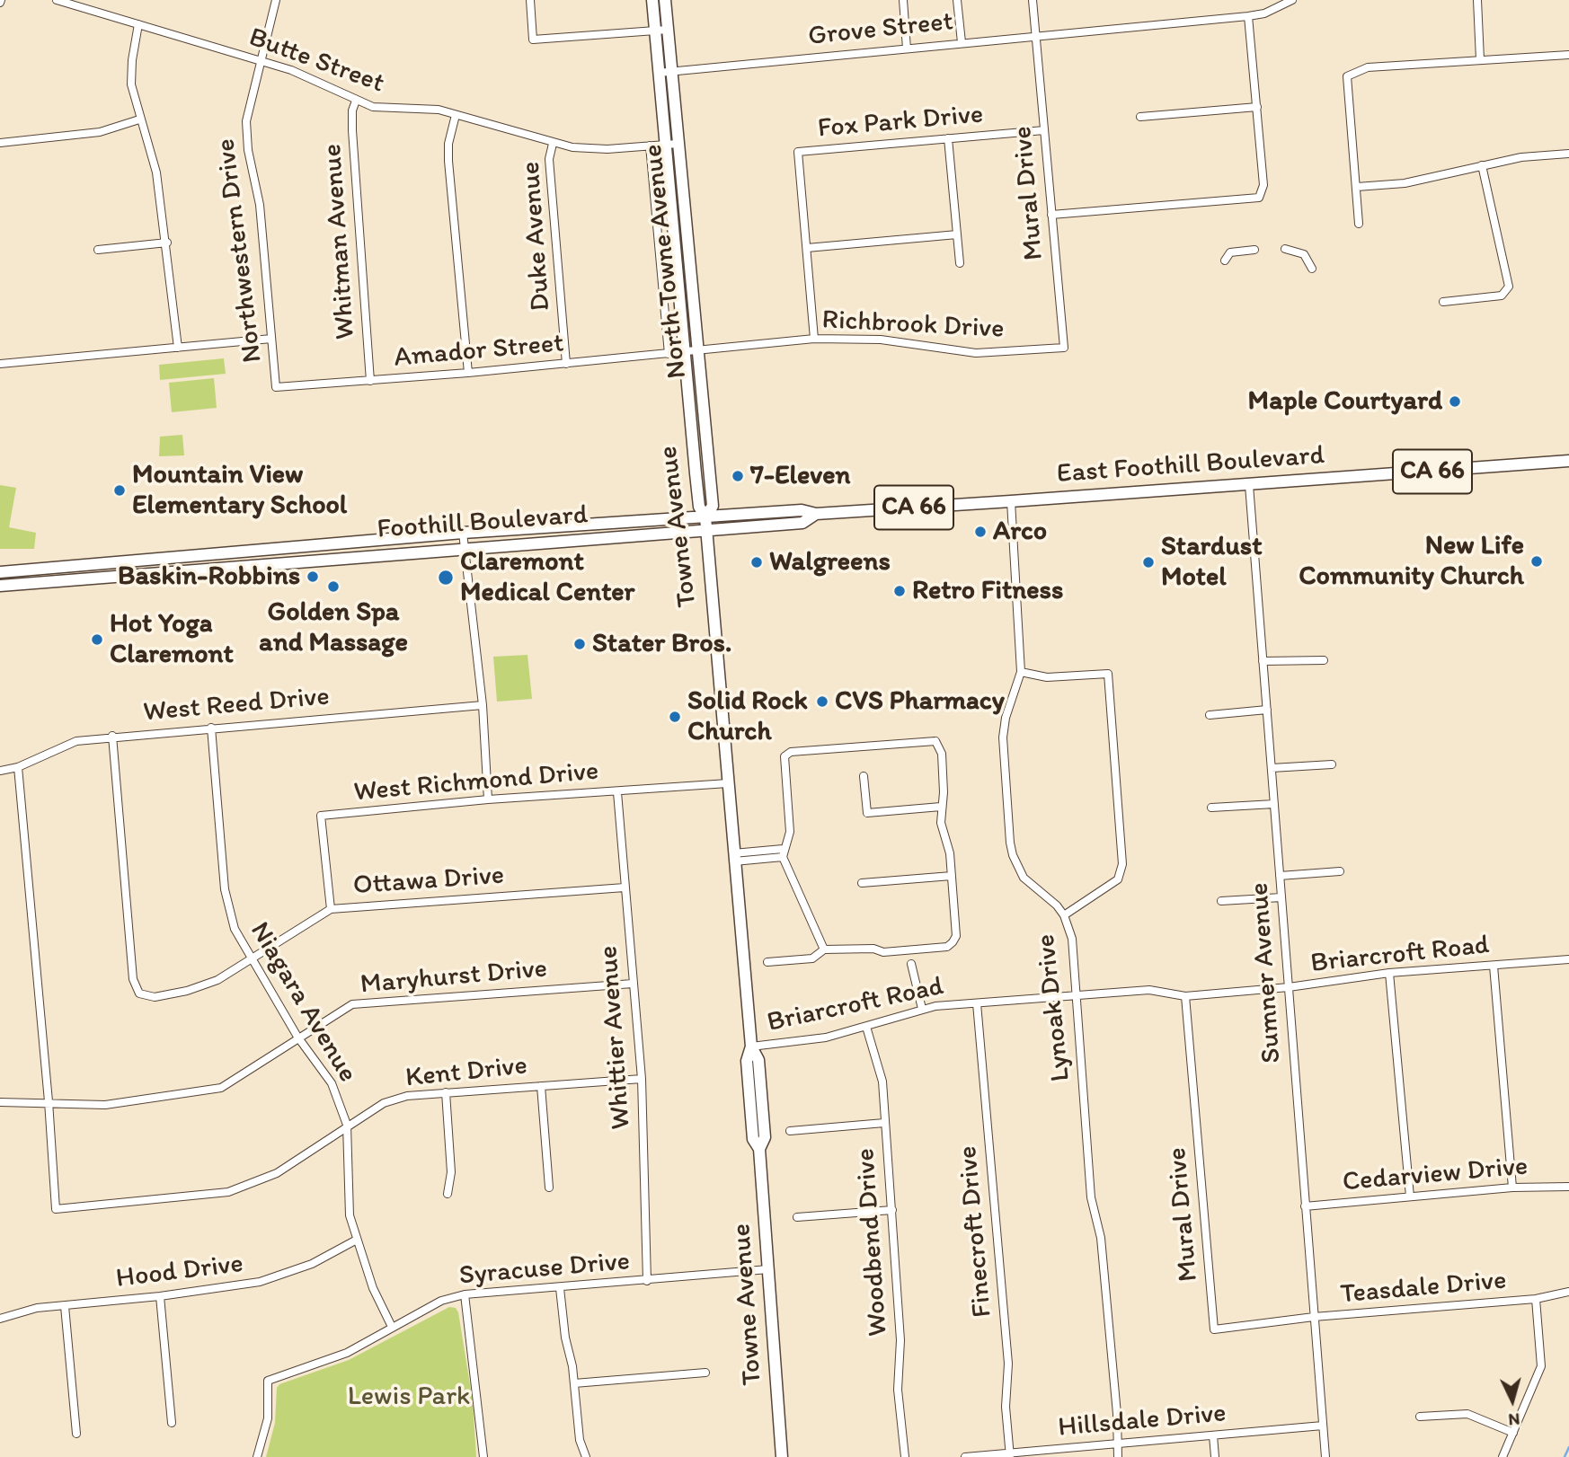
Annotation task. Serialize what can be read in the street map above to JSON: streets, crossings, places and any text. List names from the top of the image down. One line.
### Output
{"streets":{"main road":["North Towne Avenue","East Foothill Boulevard","CA 66","Foothill Boulevard","Towne Avenue"],"street":["Grove Street","Butte Street","Fox Park Drive","Mural Drive","Duke Avenue","Whitman Avenue","Northwestern Drive","Richbrook Drive","Amador Street","West Reed Drive","West Richmond Drive","Ottawa Drive","Briarcroft Road","Sumner Avenue","Maryhurst Drive","Niagara Avenue","Lynoak Drive","Whittier Avenue","Kent Drive","Cedarview Drive","Finecroft Drive","Woodbend Drive","Syracuse Drive","Hood Drive","Teasdale Drive","Hillsdale Drive"]},"crossings":[["Grove Street","Mural Drive"],["Grove Street","North Towne Avenue"],["Grove Street","Towne Avenue"],["Butte Street","Duke Avenue"],["Butte Street","Whitman Avenue"],["Butte Street","Northwestern Drive"],["Butte Street","North Towne Avenue"],["Butte Street","Towne Avenue"],["Fox Park Drive","Mural Drive"],["Mural Drive","Richbrook Drive"],["Mural Drive","Briarcroft Road"],["Mural Drive","Sumner Avenue"],["Mural Drive","Teasdale Drive"],["Duke Avenue","Amador Street"],["Whitman Avenue","Amador Street"],["Northwestern Drive","Amador Street"],["North Towne Avenue","Richbrook Drive"],["North Towne Avenue","East Foothill Boulevard"],["North Towne Avenue","Foothill Boulevard"],["North Towne Avenue","Towne Avenue"],["Richbrook Drive","Amador Street"],["Richbrook Drive","Towne Avenue"],["Amador Street","Towne Avenue"],["East Foothill Boulevard","Foothill Boulevard"],["East Foothill Boulevard","Towne Avenue"],["East Foothill Boulevard","Sumner Avenue"],["East Foothill Boulevard","Lynoak Drive"],["Foothill Boulevard","Towne Avenue"],["Towne Avenue","West Richmond Drive"],["Towne Avenue","Briarcroft Road"],["Towne Avenue","Syracuse Drive"],["West Reed Drive","Ottawa Drive"],["West Reed Drive","Niagara Avenue"],["West Richmond Drive","Ottawa Drive"],["West Richmond Drive","Whittier Avenue"],["Ottawa Drive","Niagara Avenue"],["Ottawa Drive","Whittier Avenue"],["Briarcroft Road","Sumner Avenue"],["Briarcroft Road","Lynoak Drive"],["Briarcroft Road","Finecroft Drive"],["Briarcroft Road","Woodbend Drive"],["Sumner Avenue","Cedarview Drive"],["Sumner Avenue","Teasdale Drive"],["Sumner Avenue","Hillsdale Drive"],["Maryhurst Drive","Niagara Avenue"],["Maryhurst Drive","Whittier Avenue"],["Maryhurst Drive","Kent Drive"],["Niagara Avenue","Kent Drive"],["Niagara Avenue","Syracuse Drive"],["Niagara Avenue","Hood Drive"],["Lynoak Drive","Hillsdale Drive"],["Whittier Avenue","Kent Drive"],["Whittier Avenue","Syracuse Drive"],["Finecroft Drive","Hillsdale Drive"]],"parks":["Lewis Park"],"places":["Maple Courtyard","7-Eleven","Mountain View Elementary School","Arco","New Life Community Church","Walgreens","Stardust Motel","Baskin-Robbins","Claremont Medical Center","Golden Spa and Massage","Retro Fitness","Hot Yoga Claremont","Stater Bros.","CVS Pharmacy","Solid Rock Church"],"north":"bottom"}
